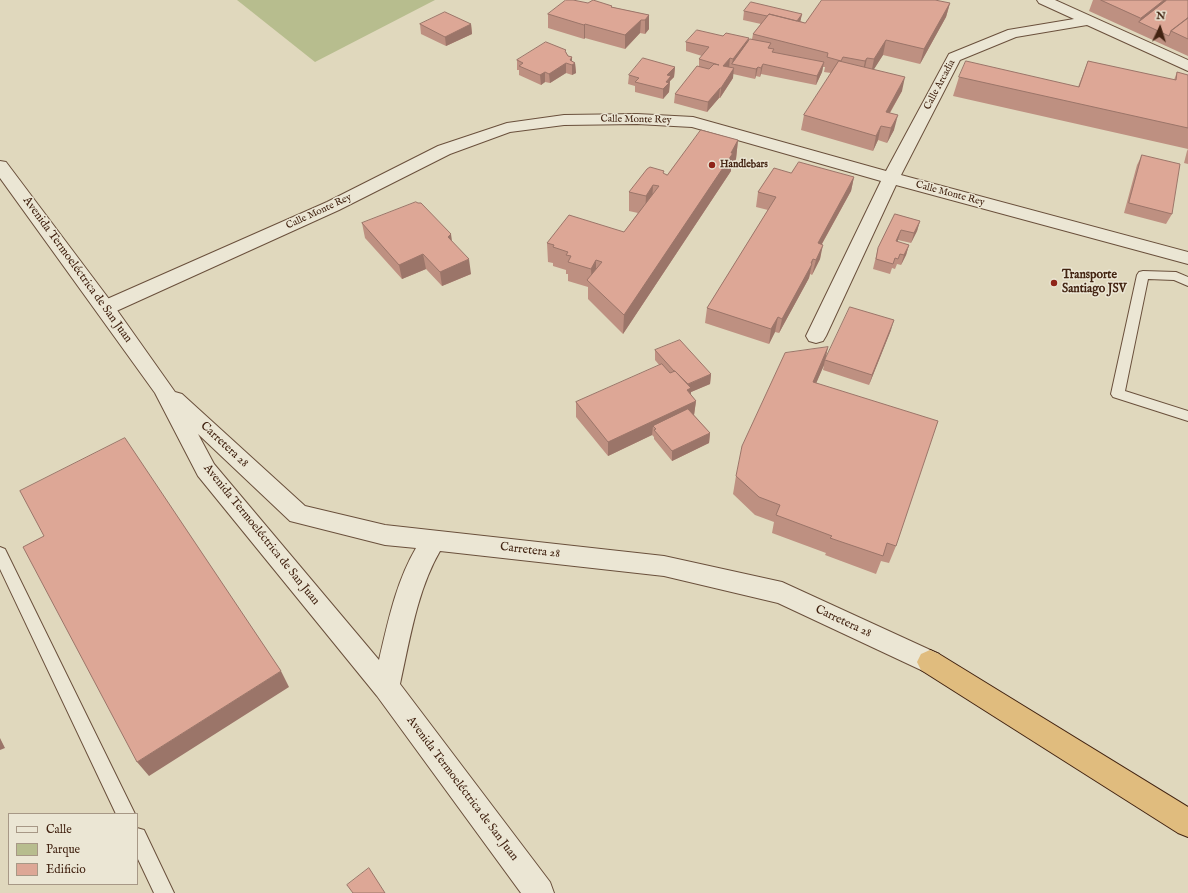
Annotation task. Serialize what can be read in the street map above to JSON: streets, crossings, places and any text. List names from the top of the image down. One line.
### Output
{"streets":{"street":["Calle Arcadia","Calle Monte Rey","Avenida Termoeléctrica de San Juan","Carretera 28"]},"crossings":[["Calle Arcadia","Calle Monte Rey"],["Calle Monte Rey","Avenida Termoeléctrica de San Juan"],["Avenida Termoeléctrica de San Juan","Carretera 28"]],"places":["Handlebars","Transporte Santiago JSV"],"legend":["Calle","Parque","Edificio"],"north":"top"}
